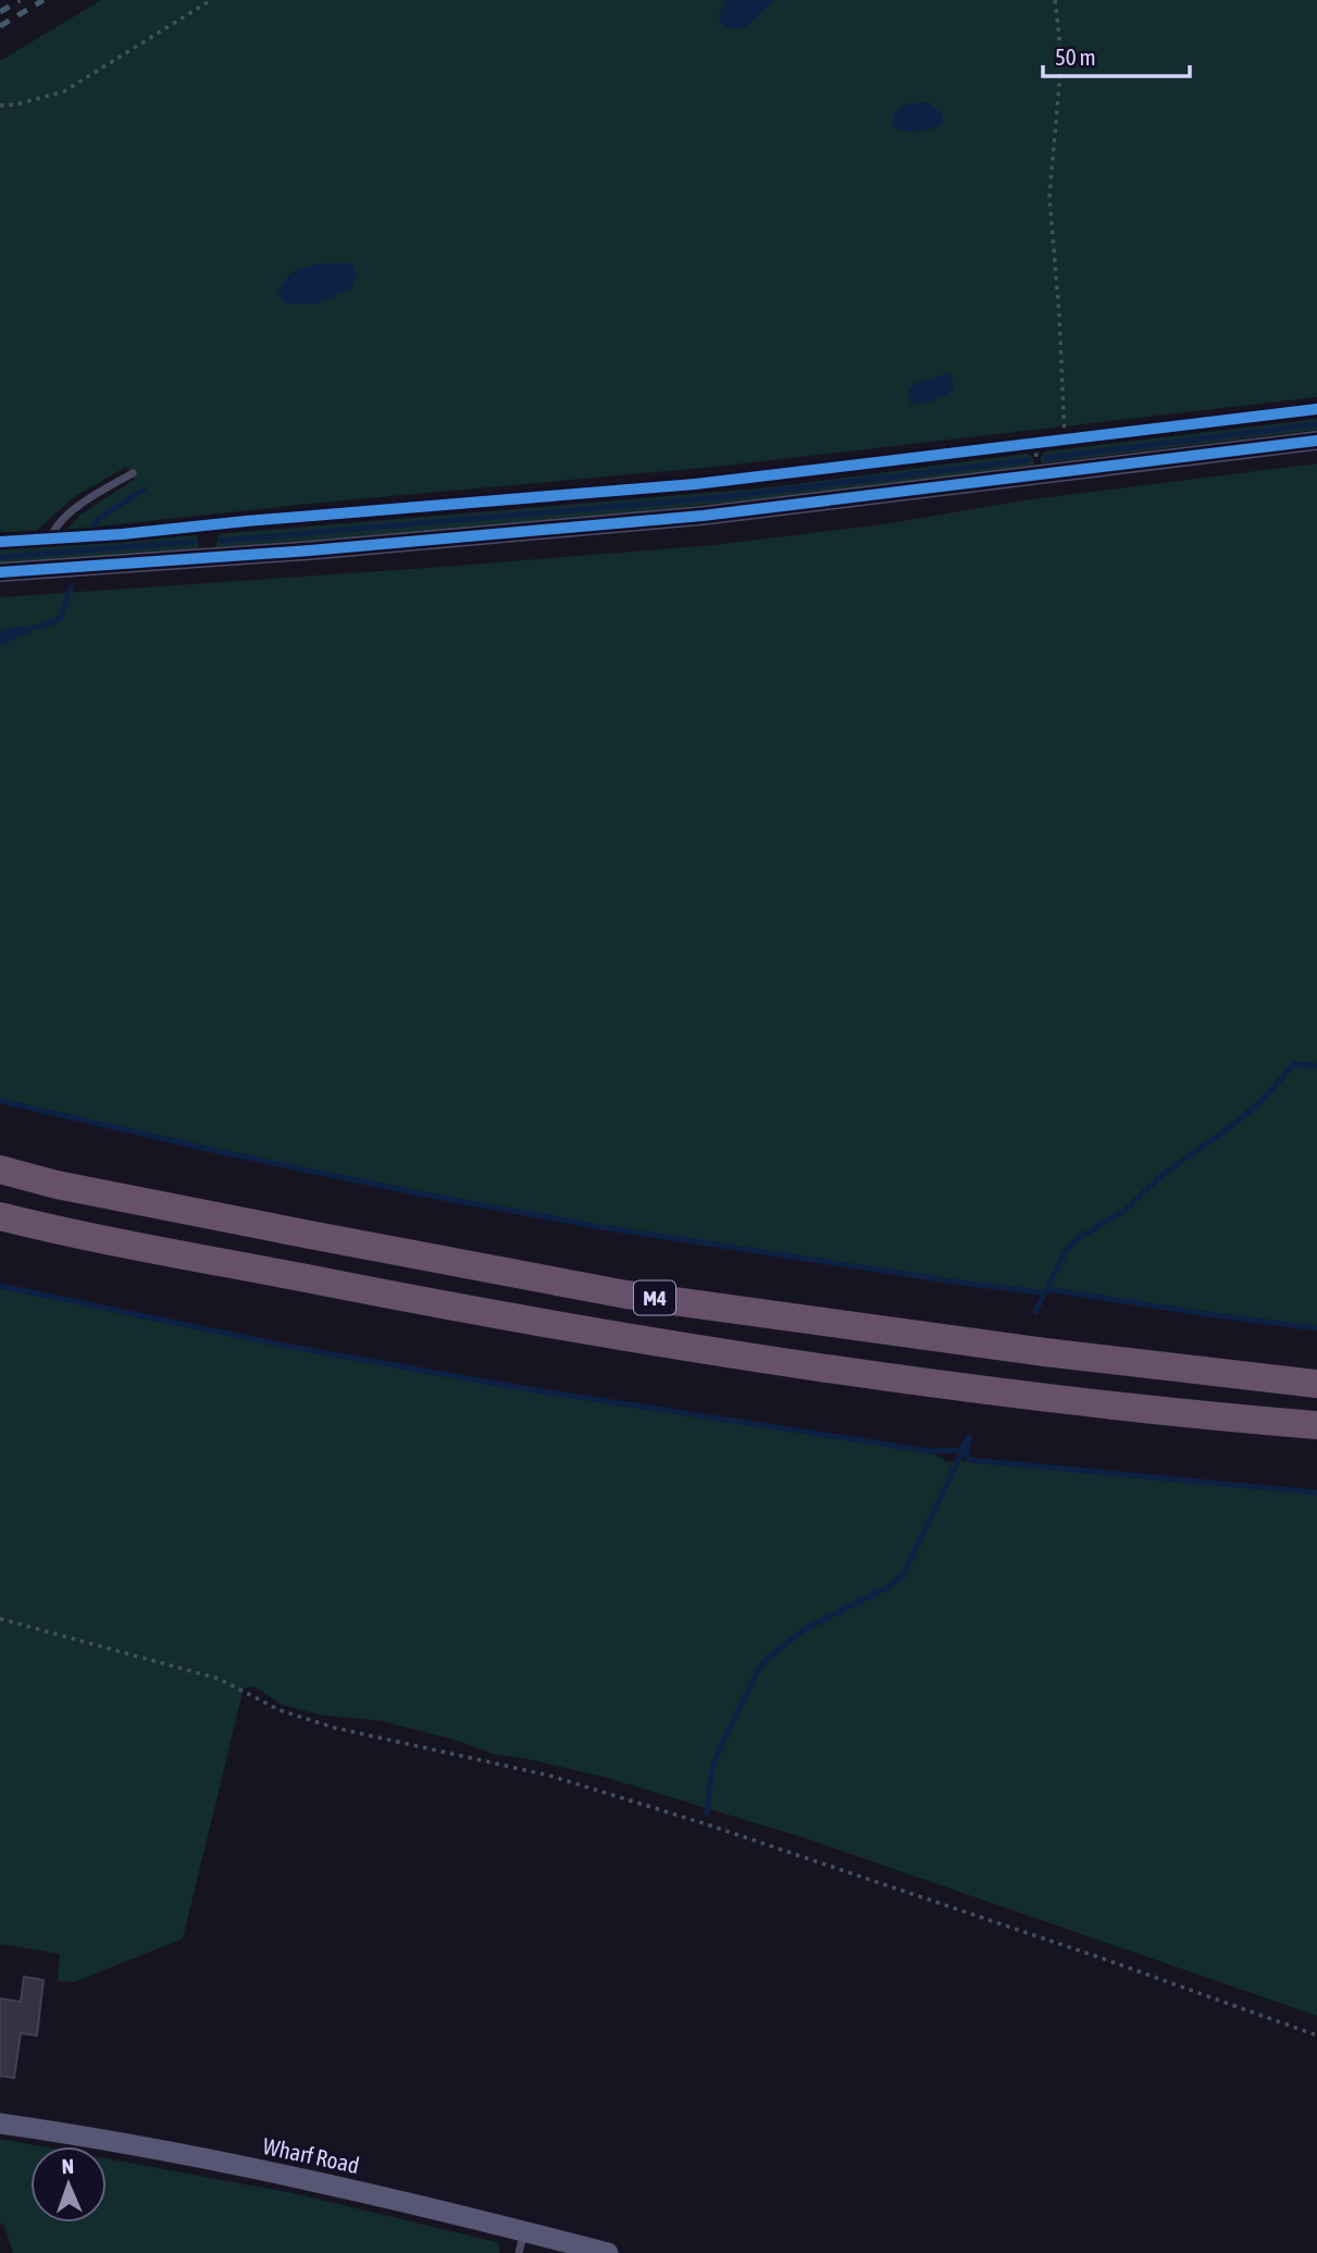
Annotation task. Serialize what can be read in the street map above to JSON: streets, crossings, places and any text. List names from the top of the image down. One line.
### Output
{"streets":{"highway":["M4"],"main road":["Wharf Road"]},"scale_bar":"50 m","north":"top"}
